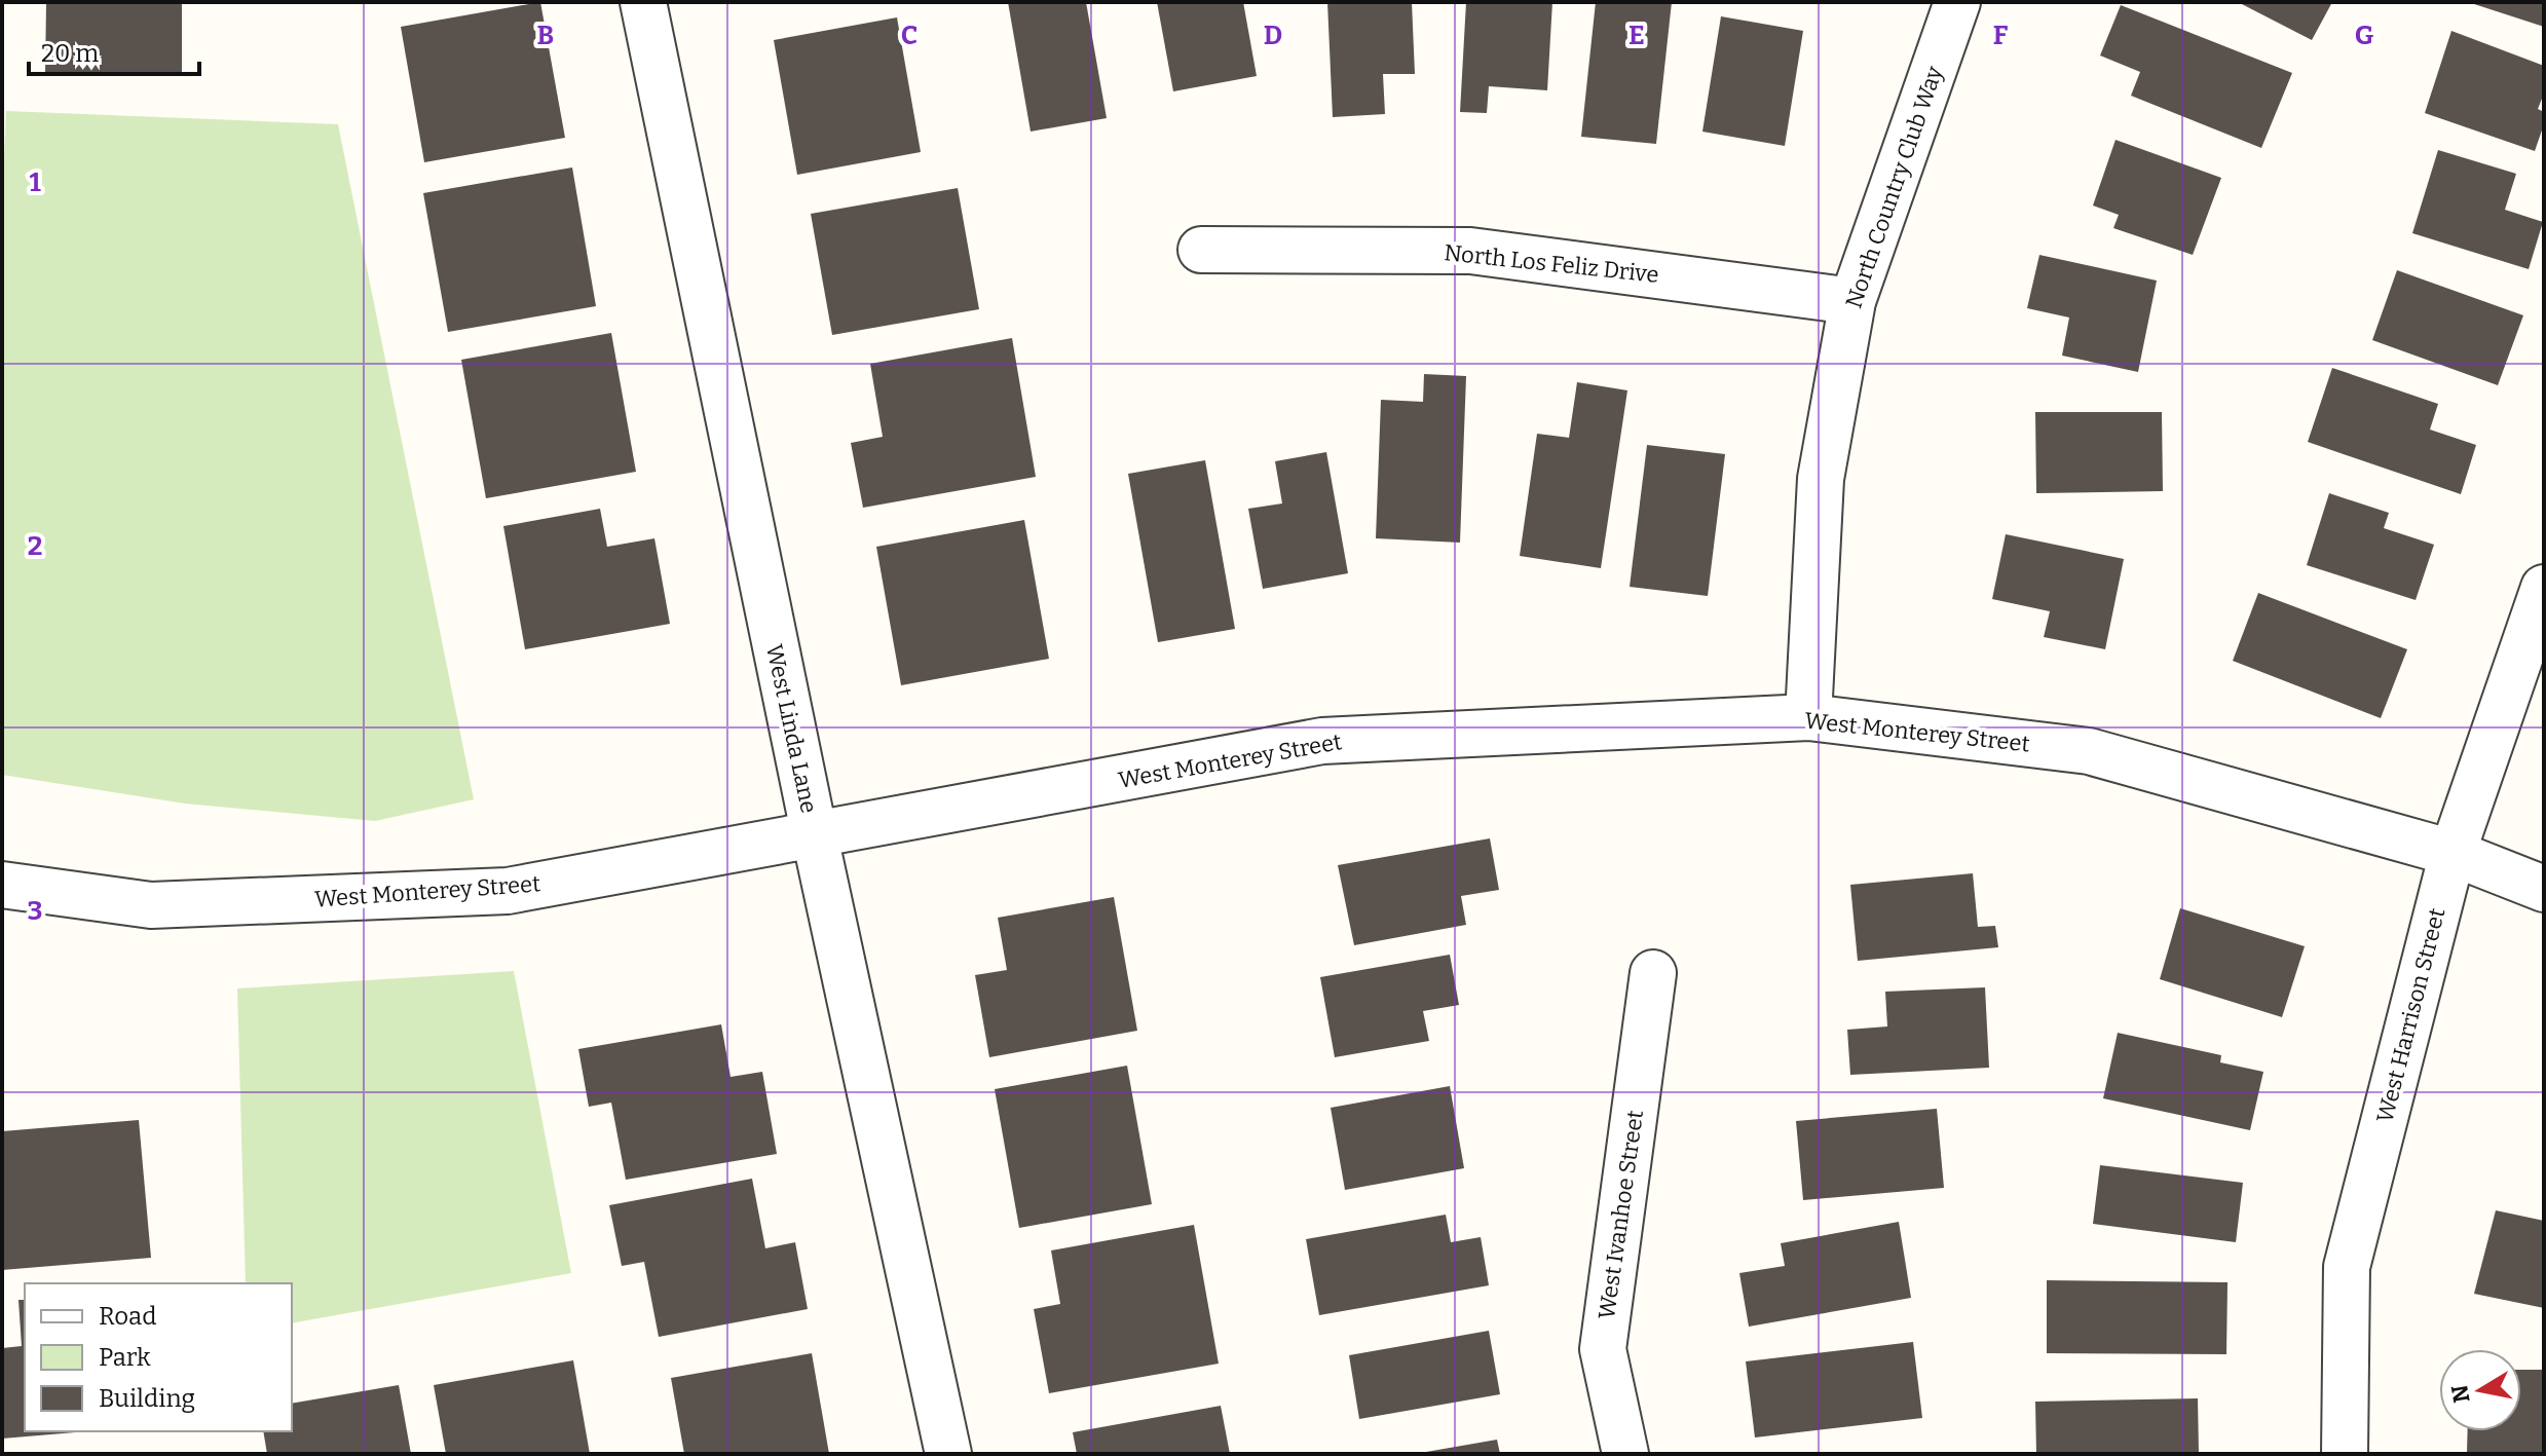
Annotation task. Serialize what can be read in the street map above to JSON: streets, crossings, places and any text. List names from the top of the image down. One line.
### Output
{"streets":{"street":["North Country Club Way","North Los Feliz Drive","West Linda Lane","West Monterey Street","West Harrison Street","West Ivanhoe Street"]},"crossings":[["North Country Club Way","North Los Feliz Drive"],["North Country Club Way","West Monterey Street"],["West Linda Lane","West Monterey Street"],["West Monterey Street","West Harrison Street"]],"legend":["Road","Park","Building"],"scale_bar":"20 m","north":"left","grid":{"columns":["B","C","D","E","F","G"],"rows":["1","2","3"]}}
